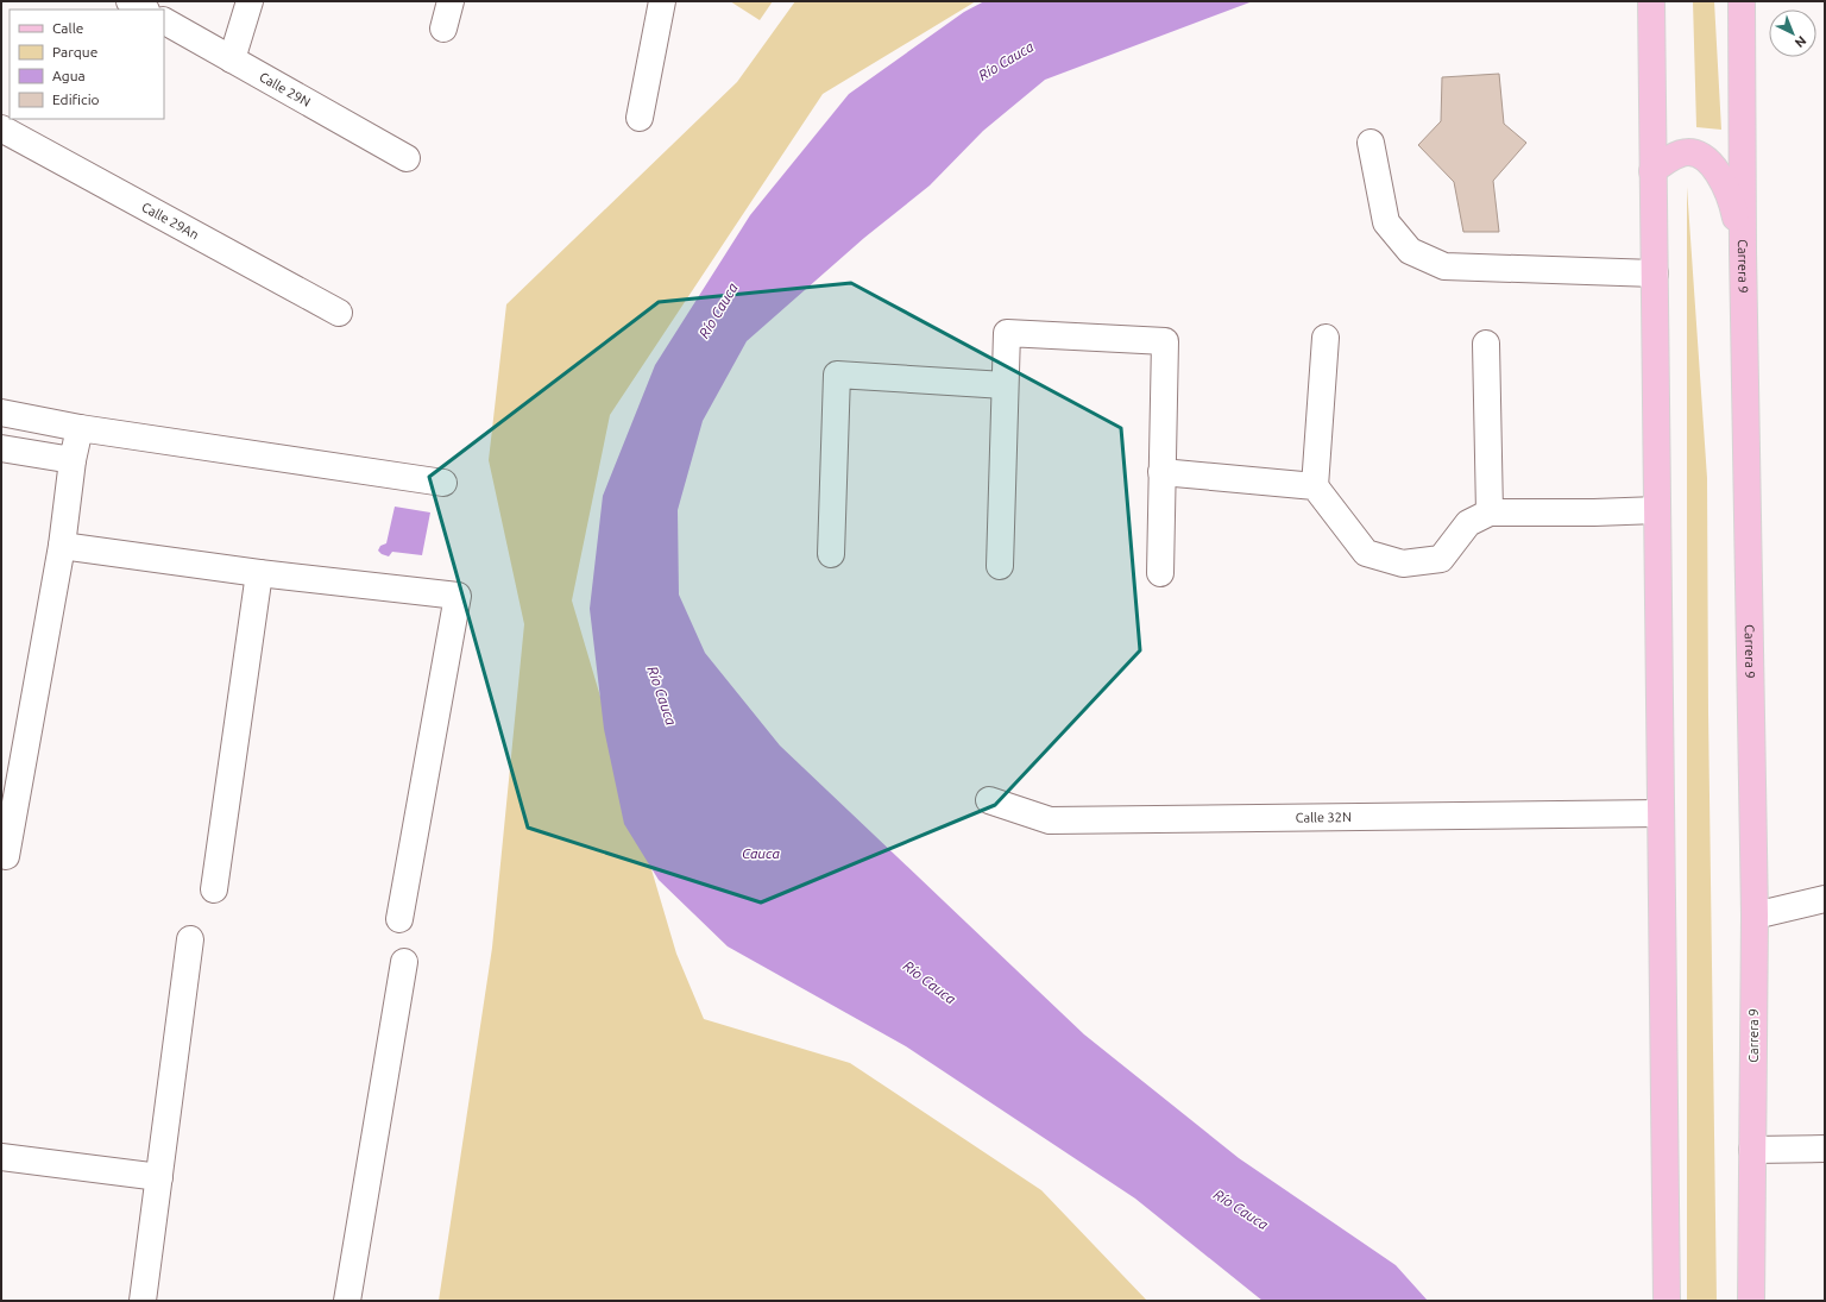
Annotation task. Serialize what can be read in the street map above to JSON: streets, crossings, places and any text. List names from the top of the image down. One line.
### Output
{"streets":{"main road":["Carrera 9"],"street":["Calle 29N","Calle 29An","Calle 32N"]},"water":["Río Cauca","Cauca"],"legend":["Calle","Parque","Agua","Edificio"],"north":"bottom right"}
